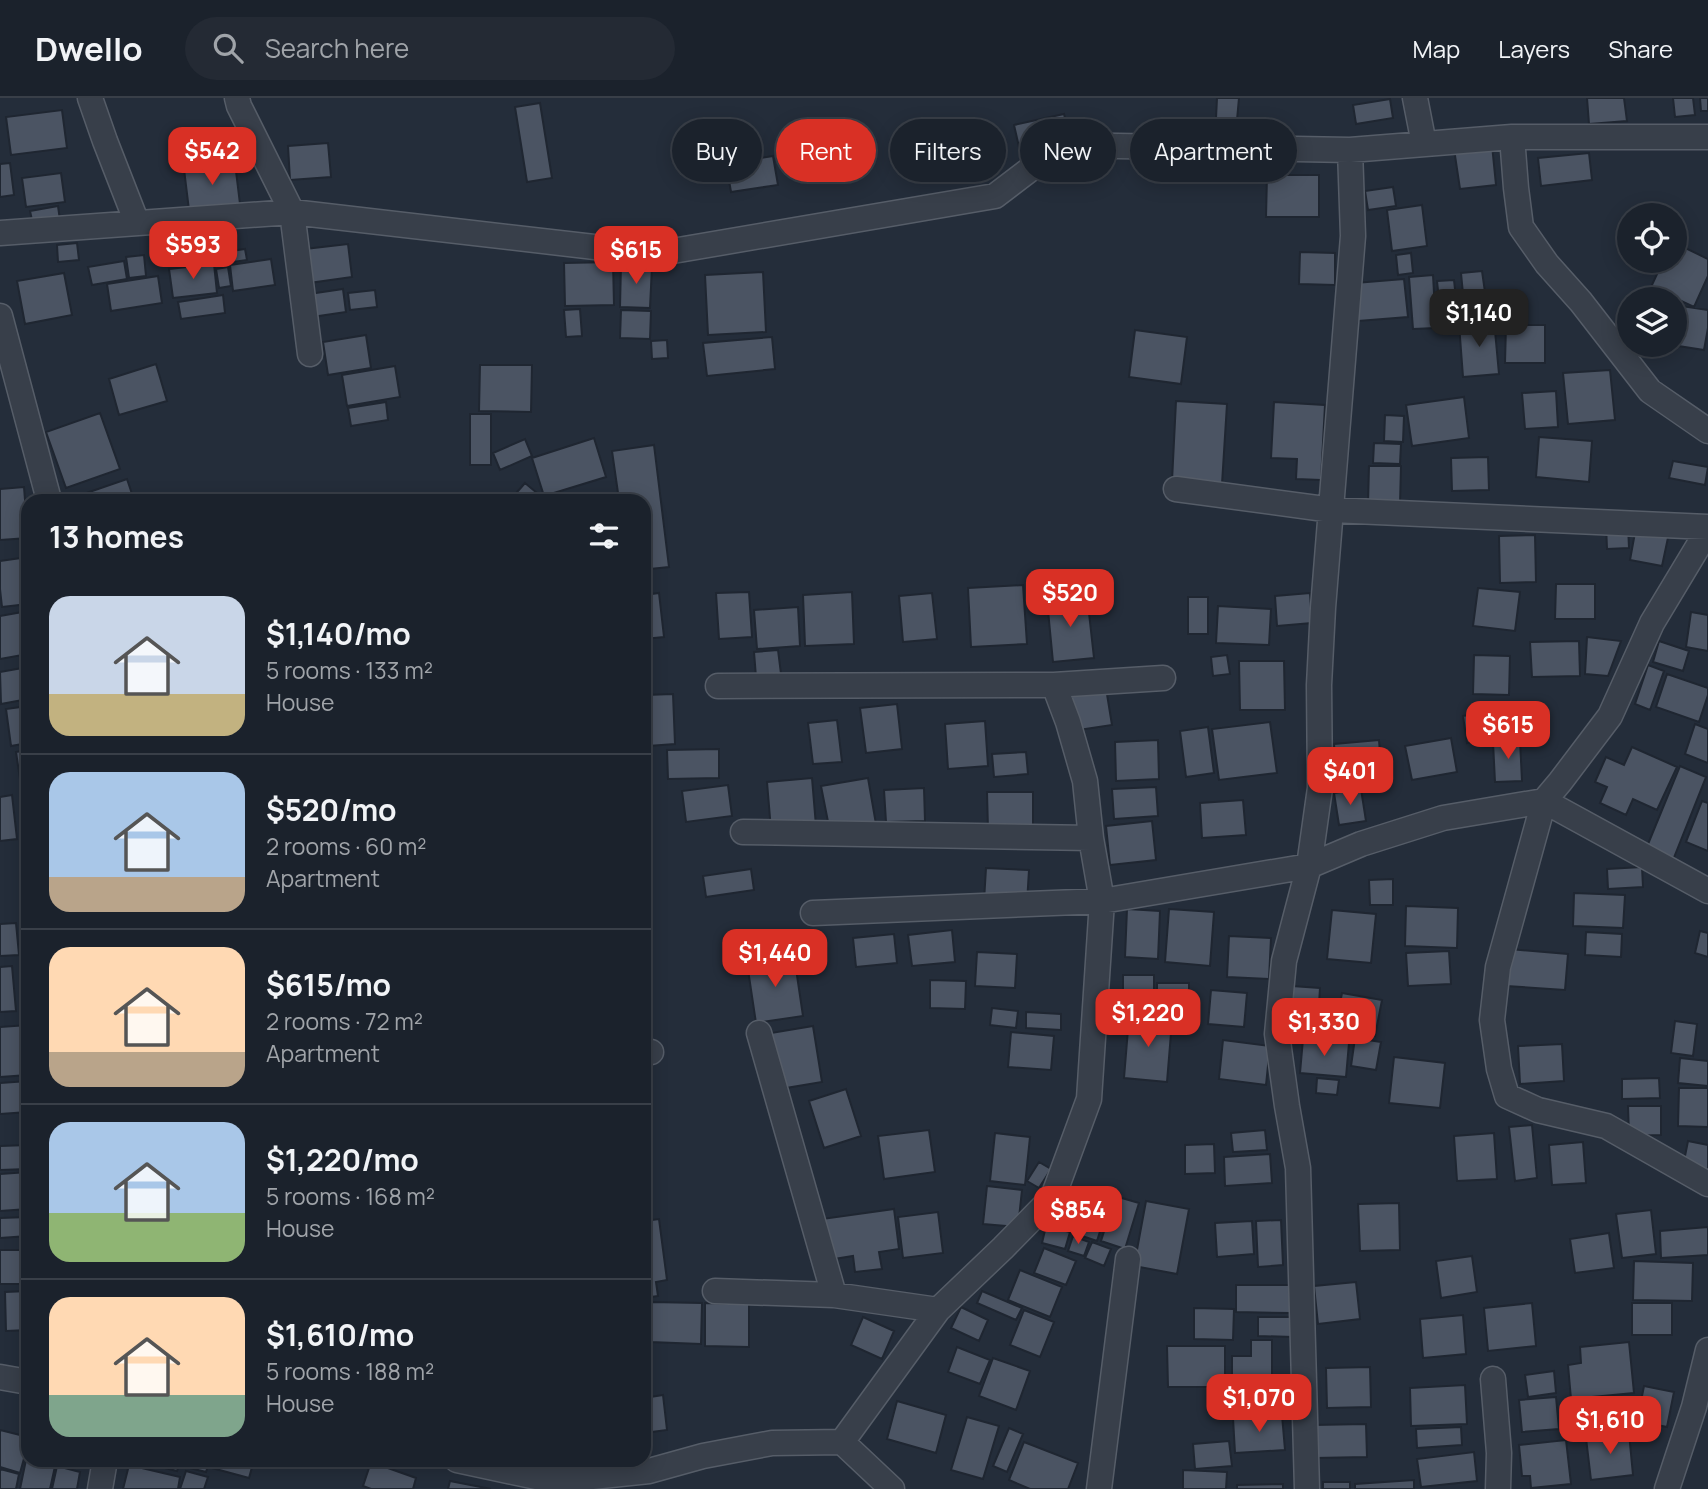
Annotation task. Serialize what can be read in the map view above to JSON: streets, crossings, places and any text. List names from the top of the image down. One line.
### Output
{"page":{"header":"Dwello","search":"Search here","nav":["Map","Layers","Share"],"chip":["Buy","Rent","Filters","New","Apartment"],"price":["$542","$593","$615","$1,140","$520","$615","$401","$1,440","$1,220","$1,330","$854","$1,070","$1,610"],"heading":"13 homes","list":[{"name":"$1,140/mo","note":"5 rooms · 133 m² · House"},{"name":"$520/mo","note":"2 rooms · 60 m² · Apartment"},{"name":"$615/mo","note":"2 rooms · 72 m² · Apartment"},{"name":"$1,220/mo","note":"5 rooms · 168 m² · House"},{"name":"$1,610/mo","note":"5 rooms · 188 m² · House"}]}}
